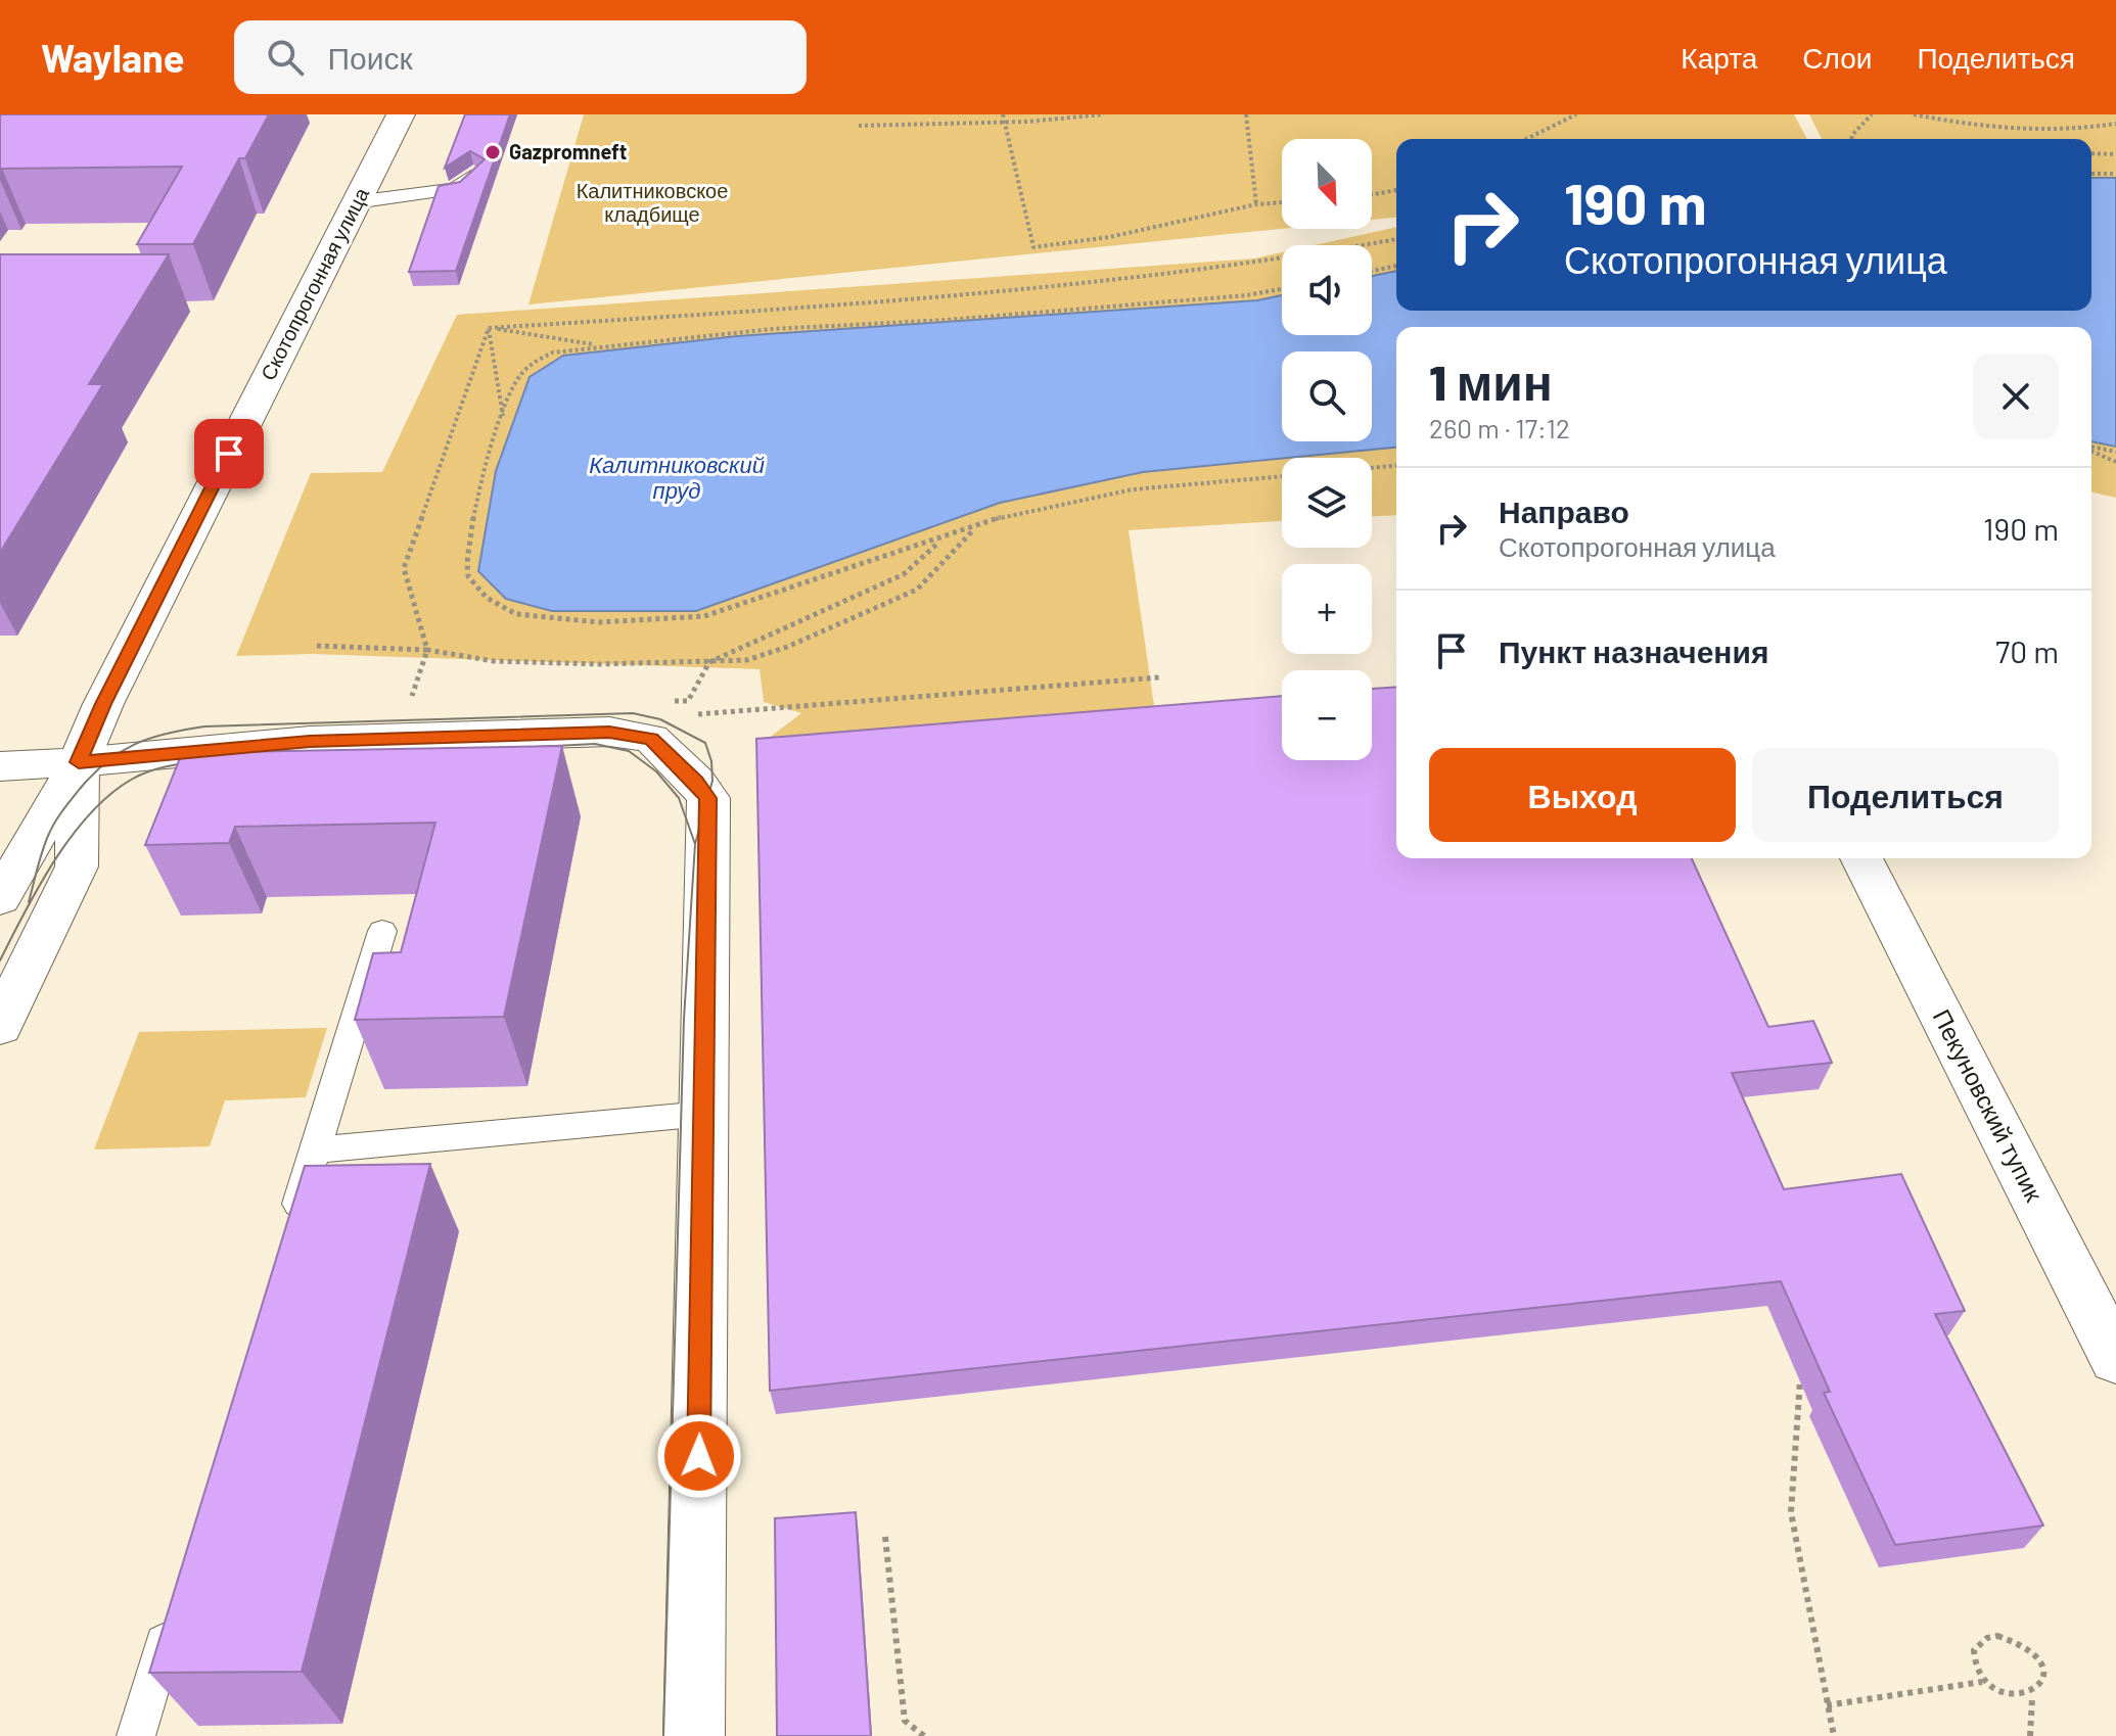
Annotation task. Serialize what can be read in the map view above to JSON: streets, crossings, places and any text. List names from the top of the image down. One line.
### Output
{"streets":{"street":["Скотопрогонная улица","Пекуновский тупик"]},"water":["Калитниковский пруд"],"parks":["Калитниковское кладбище"],"places":["Gazpromneft"],"north":"bottom right","page":{"header":"Waylane","search":"Поиск","nav":["Карта","Слои","Поделиться"],"map_buttons":["+","−"],"turn":["190 m","Скотопрогонная улица"],"heading":["1 мин","260 m · 17:12"],"list":[{"name":"Направо","note":"Скотопрогонная улица","value":"190 m"},{"name":"Пункт назначения","value":"70 m"}],"buttons":["Выход","Поделиться"]}}
